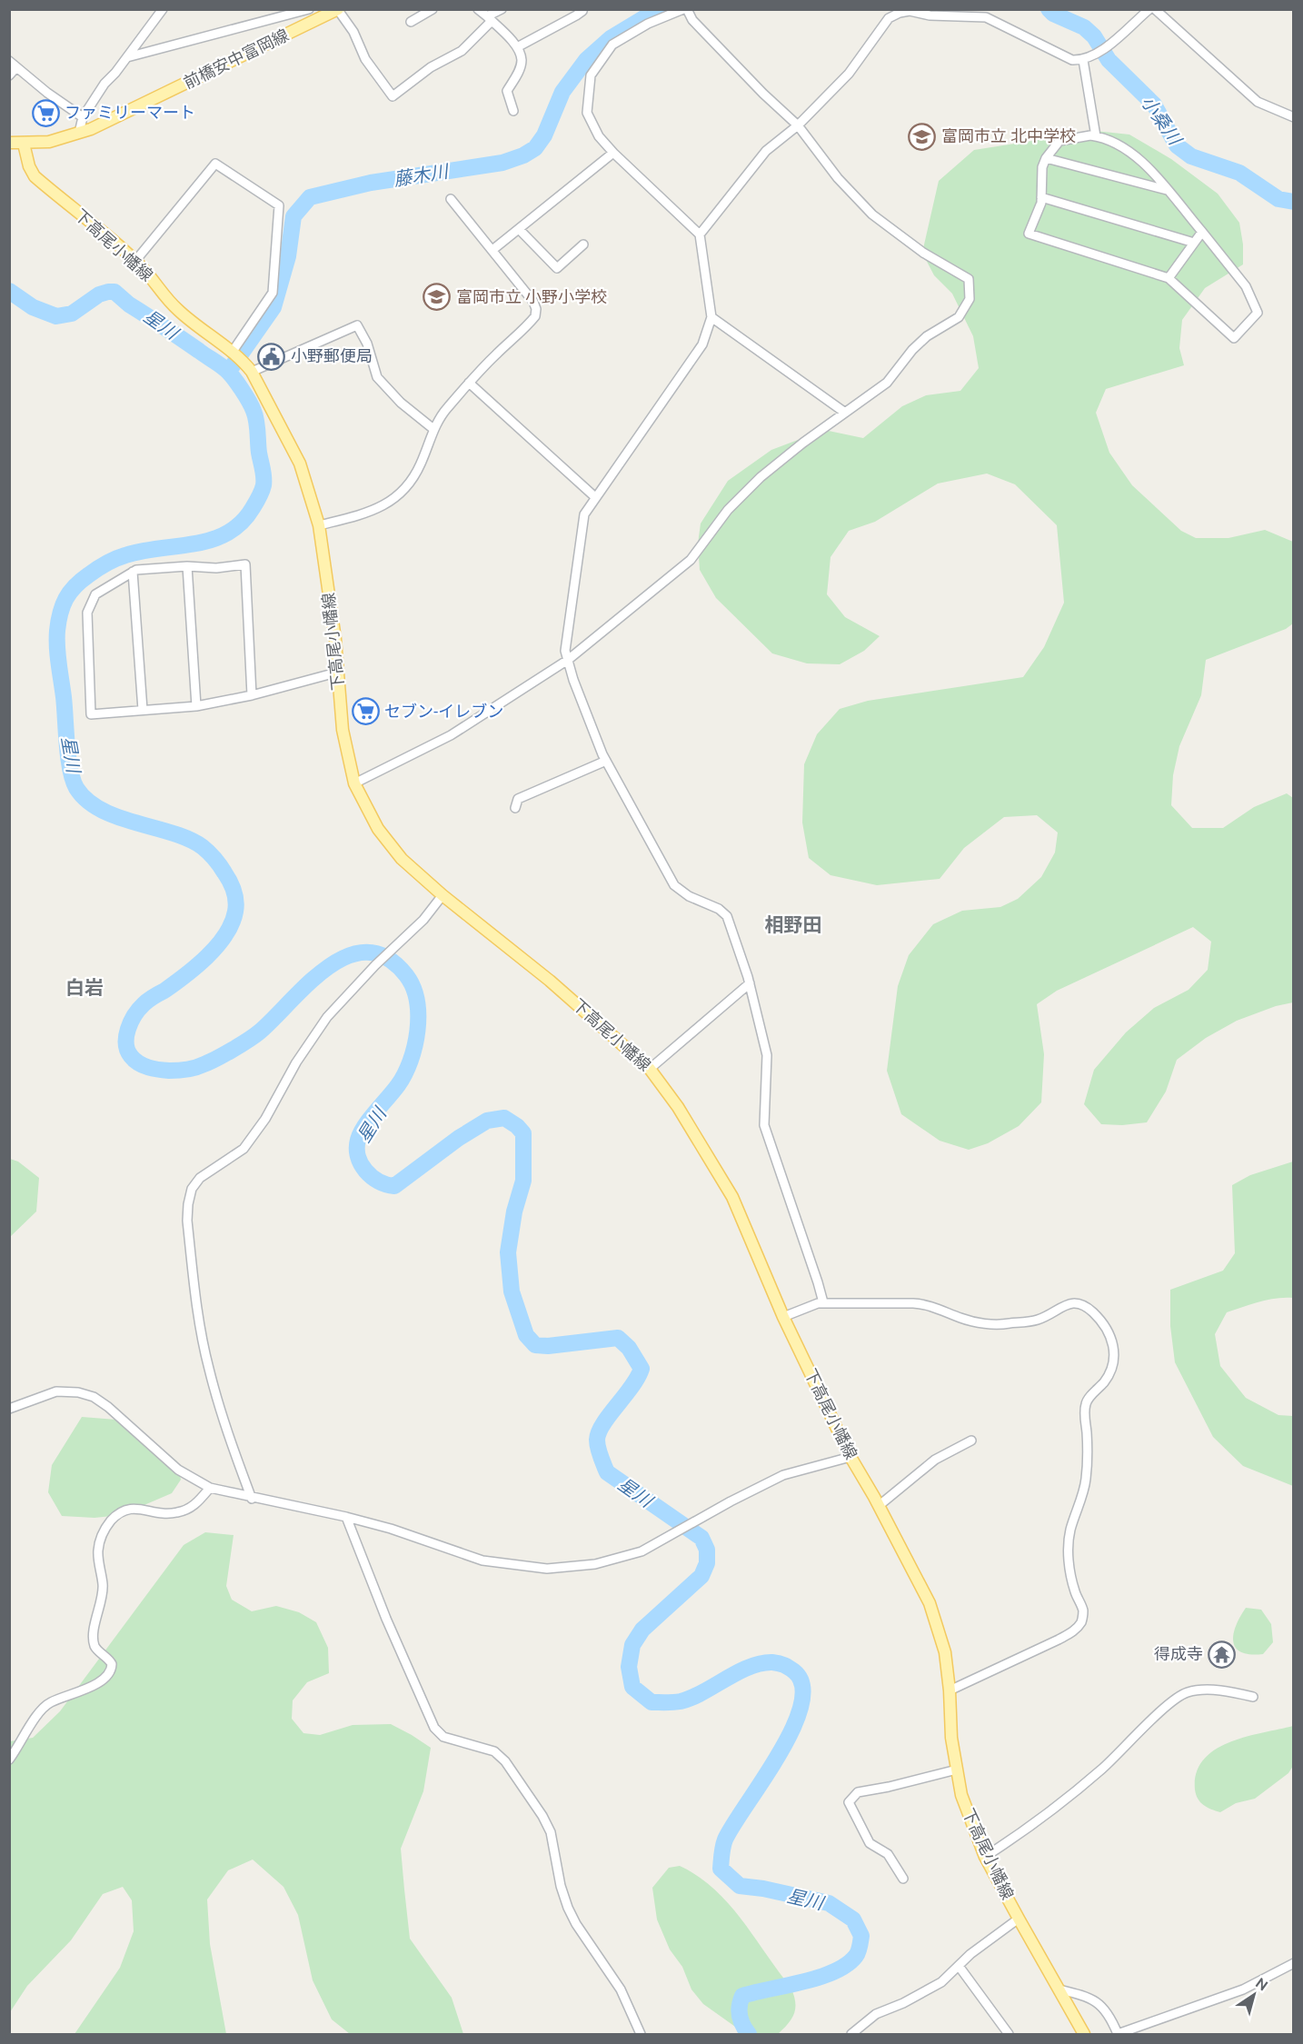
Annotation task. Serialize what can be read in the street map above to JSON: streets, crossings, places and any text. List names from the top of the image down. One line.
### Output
{"streets":{"main road":["前橋安中富岡線","下高尾小幡線"]},"crossings":[["前橋安中富岡線","下高尾小幡線"]],"districts":["相野田","白岩"],"water":["小桑川","藤木川","星川"],"places":{"supermarket":["ファミリーマート","セブン-イレブン"],"school or university":["富岡市立 北中学校","富岡市立 小野小学校"],"public building":["小野郵便局"],"temple":["得成寺"]},"north":"top right"}
